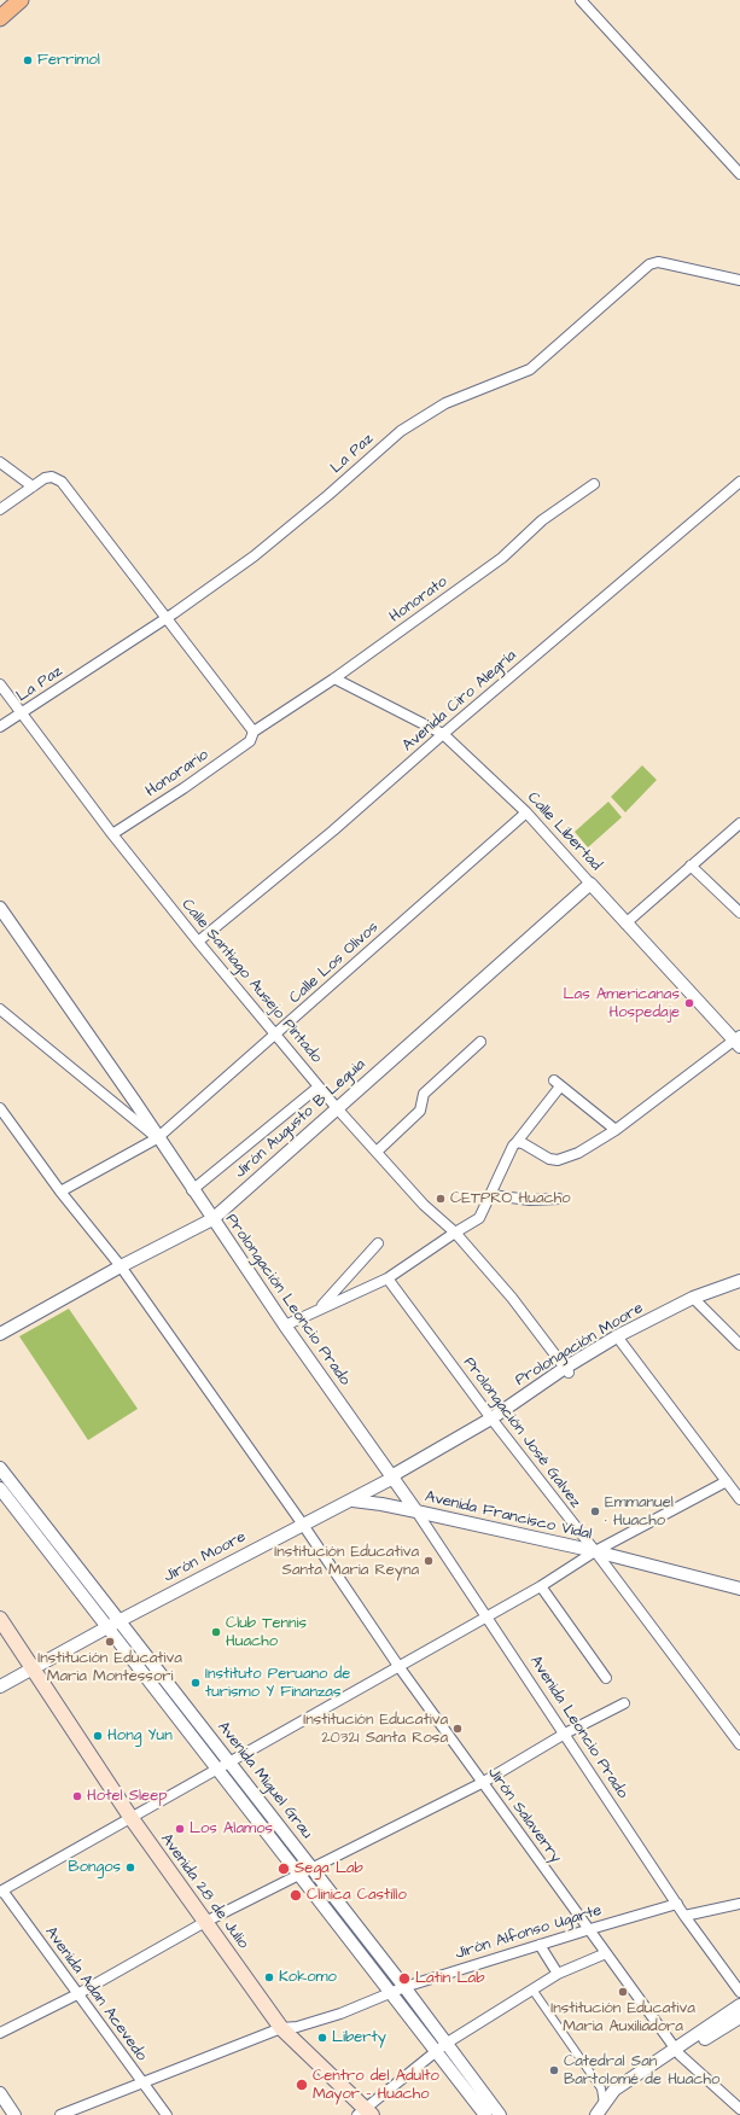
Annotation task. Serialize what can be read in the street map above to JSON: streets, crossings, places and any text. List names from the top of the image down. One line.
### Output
{"streets":{"main road":["Avenida 28 de Julio"],"street":["La Paz","Honorato","Avenida Ciro Alegría","Honorario","Calle Libertad","Calle Los Olivos","Calle Santiago Ausejo Pintado","Jirón Augusto B Leguia","Prolongación Leoncio Prado","Prolongación Moore","Prolongación José Galvez","Avenida Francisco Vidal","Jirón Moore","Avenida Leoncio Prado","Avenida Miguel Grau","Jirón Salaverry","Jirón Alfonso Ugarte","Avenida Adan Acevedo"]},"crossings":[["La Paz","Calle Santiago Ausejo Pintado"],["Honorato","Honorario"],["Honorato","Calle Libertad"],["Avenida Ciro Alegría","Calle Libertad"],["Avenida Ciro Alegría","Calle Santiago Ausejo Pintado"],["Honorario","Calle Santiago Ausejo Pintado"],["Calle Libertad","Calle Los Olivos"],["Calle Libertad","Jirón Augusto B Leguia"],["Calle Los Olivos","Calle Santiago Ausejo Pintado"],["Calle Los Olivos","Prolongación Leoncio Prado"],["Calle Los Olivos","Jirón Salaverry"],["Calle Santiago Ausejo Pintado","Jirón Augusto B Leguia"],["Calle Santiago Ausejo Pintado","Prolongación Moore"],["Jirón Augusto B Leguia","Prolongación Leoncio Prado"],["Jirón Augusto B Leguia","Jirón Salaverry"],["Prolongación Leoncio Prado","Jirón Moore"],["Prolongación Leoncio Prado","Avenida Leoncio Prado"],["Prolongación Moore","Prolongación José Galvez"],["Prolongación Moore","Jirón Moore"],["Prolongación José Galvez","Avenida Francisco Vidal"],["Prolongación José Galvez","Jirón Moore"],["Avenida Francisco Vidal","Jirón Moore"],["Avenida Francisco Vidal","Avenida Leoncio Prado"],["Jirón Moore","Avenida Leoncio Prado"],["Jirón Moore","Avenida Miguel Grau"],["Jirón Moore","Jirón Salaverry"],["Jirón Moore","Avenida 28 de Julio"],["Avenida Leoncio Prado","Jirón Alfonso Ugarte"],["Avenida Miguel Grau","Jirón Alfonso Ugarte"],["Jirón Salaverry","Jirón Alfonso Ugarte"],["Avenida 28 de Julio","Jirón Alfonso Ugarte"],["Jirón Alfonso Ugarte","Avenida Adan Acevedo"]],"places":["Ferrimol","Las Americanas Hospedaje","CETPRO Huacho","Emmanuel · Huacho","Institución Educativa Santa Maria Reyna","Club Tennis Huacho","Institución Educativa Maria Montessori","Instituto Peruano de turismo Y Finanzas","Institución Educativa 20321 Santa Rosa","Hong Yun","Hotel Sleep","Los Alamos","Bongos","Sega Lab","Clinica Castillo","Kokomo","Latin Lab","Institución Educativa Maria Auxiliadora","Liberty","Catedral San Bartolomé de Huacho","Centro del Adulto Mayor - Huacho"]}
